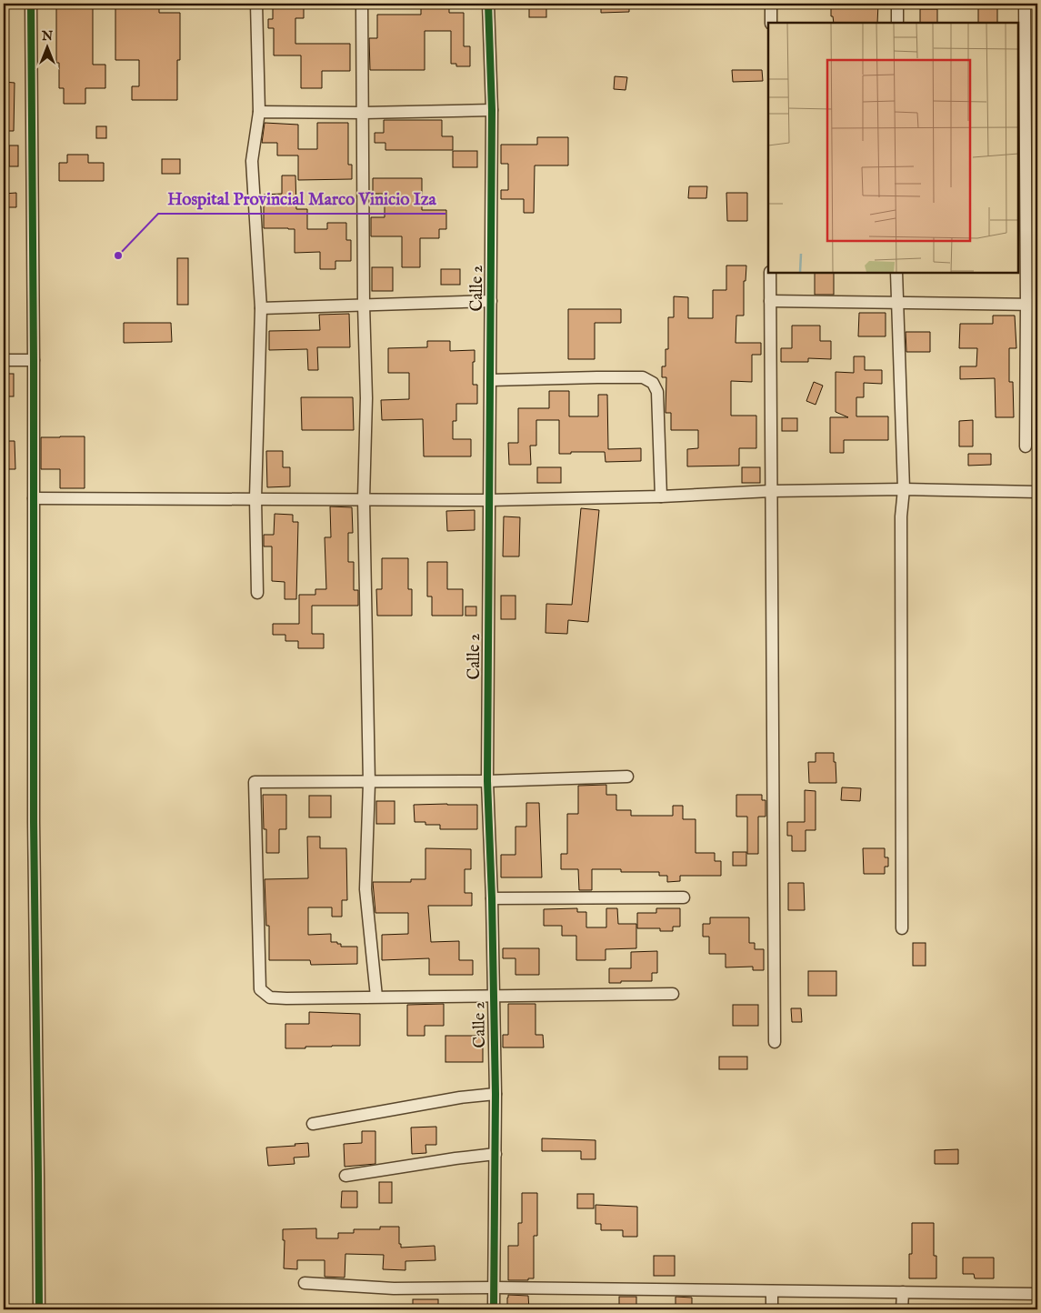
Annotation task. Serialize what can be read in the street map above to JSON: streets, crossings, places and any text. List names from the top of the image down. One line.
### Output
{"streets":{"street":["Calle 2"]},"places":["Hospital Provincial Marco Vinicio Iza"],"north":"top"}
